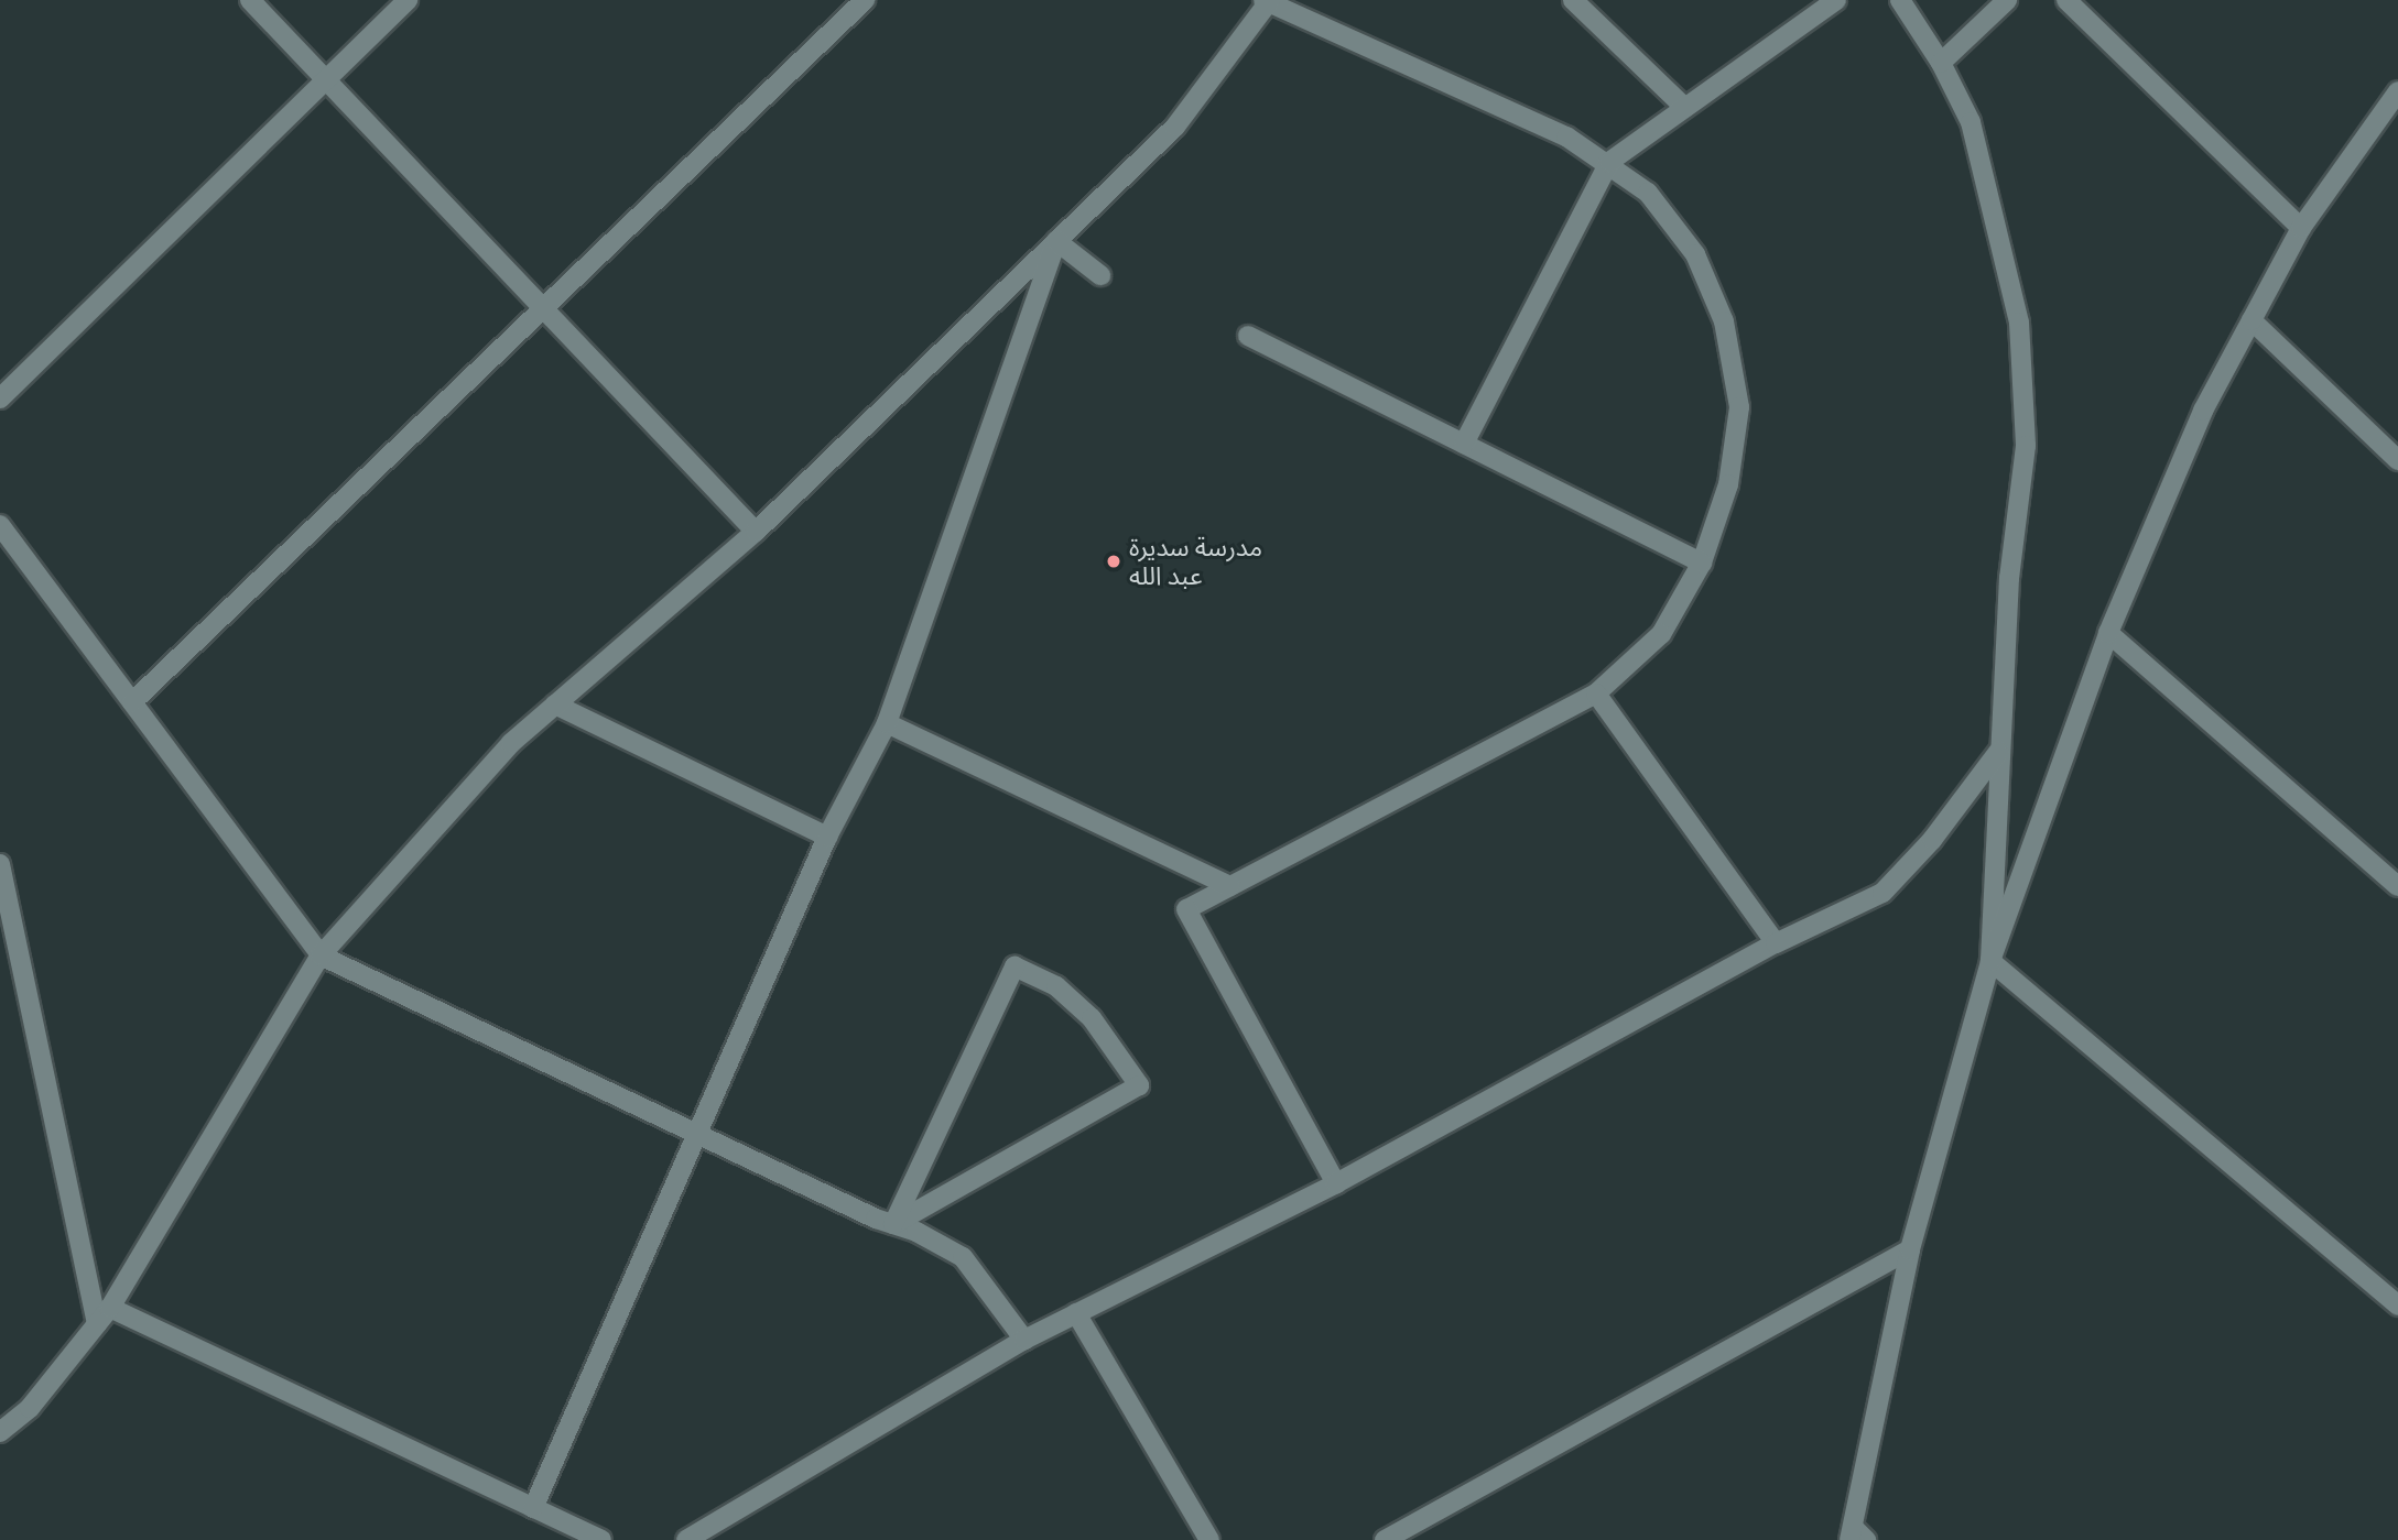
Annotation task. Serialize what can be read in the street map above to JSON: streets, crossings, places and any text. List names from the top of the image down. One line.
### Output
{"places":["مدرسة سديرة عبد الله"]}
